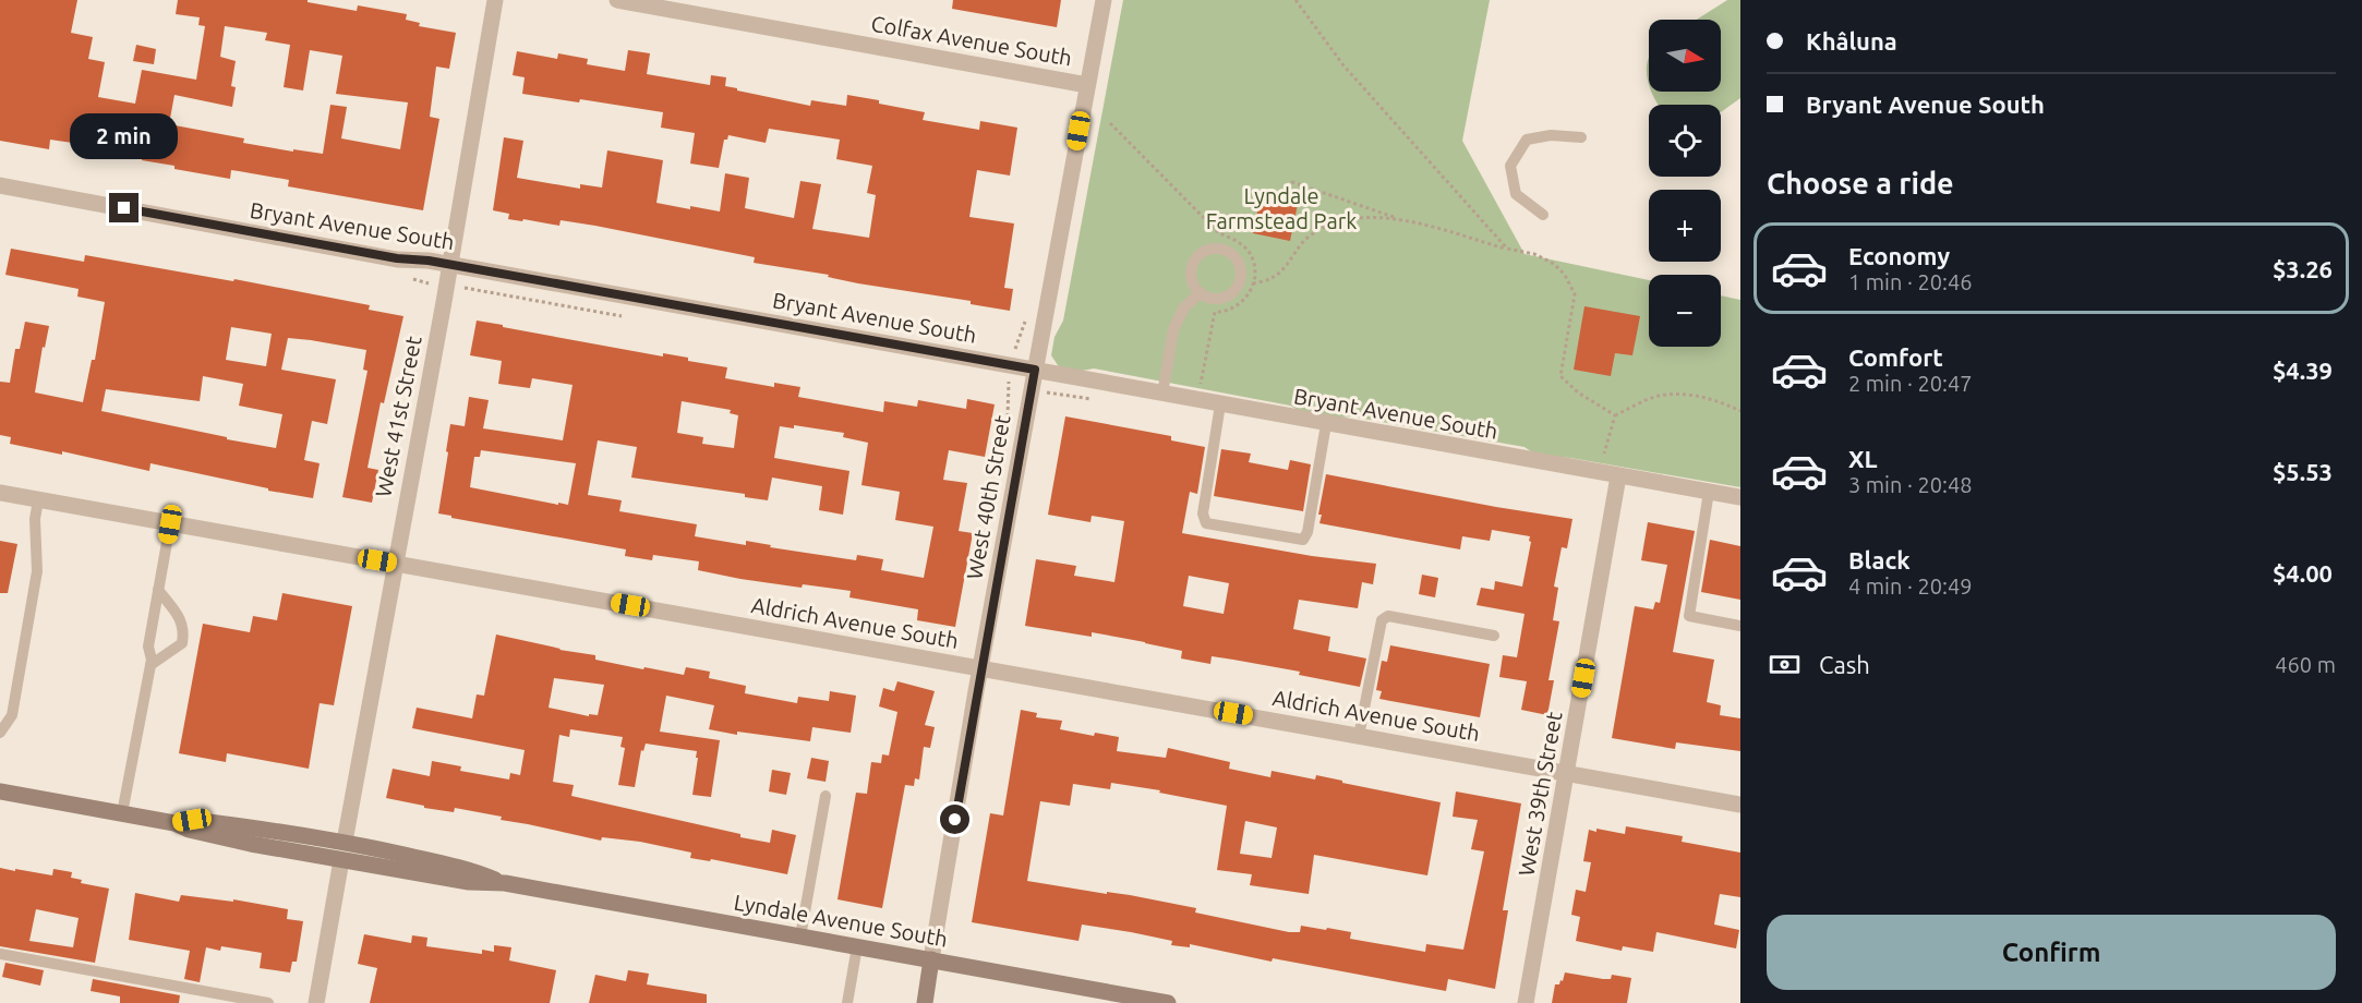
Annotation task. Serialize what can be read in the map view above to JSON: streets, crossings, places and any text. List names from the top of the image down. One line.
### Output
{"streets":{"main road":["West 40th Street","Lyndale Avenue South"],"street":["Colfax Avenue South","Bryant Avenue South","West 41st Street","Aldrich Avenue South","West 39th Street"]},"crossings":[["Colfax Avenue South","West 40th Street"],["Bryant Avenue South","West 41st Street"],["Bryant Avenue South","West 40th Street"],["Bryant Avenue South","West 39th Street"],["West 41st Street","Aldrich Avenue South"],["West 41st Street","Lyndale Avenue South"],["West 40th Street","Aldrich Avenue South"],["West 40th Street","Lyndale Avenue South"],["Aldrich Avenue South","West 39th Street"]],"parks":["Lyndale Farmstead Park"],"north":"right","page":{"banner":["Khâluna","Bryant Avenue South"],"map_buttons":["+","−"],"bubble":"2 min","heading":"Choose a ride","list":[{"name":"Economy","note":"1 min · 20:46","value":"$3.26"},{"name":"Comfort","note":"2 min · 20:47","value":"$4.39"},{"name":"XL","note":"3 min · 20:48","value":"$5.53"},{"name":"Black","note":"4 min · 20:49","value":"$4.00"}],"pay":["Cash","460 m"],"buttons":"Confirm"}}
